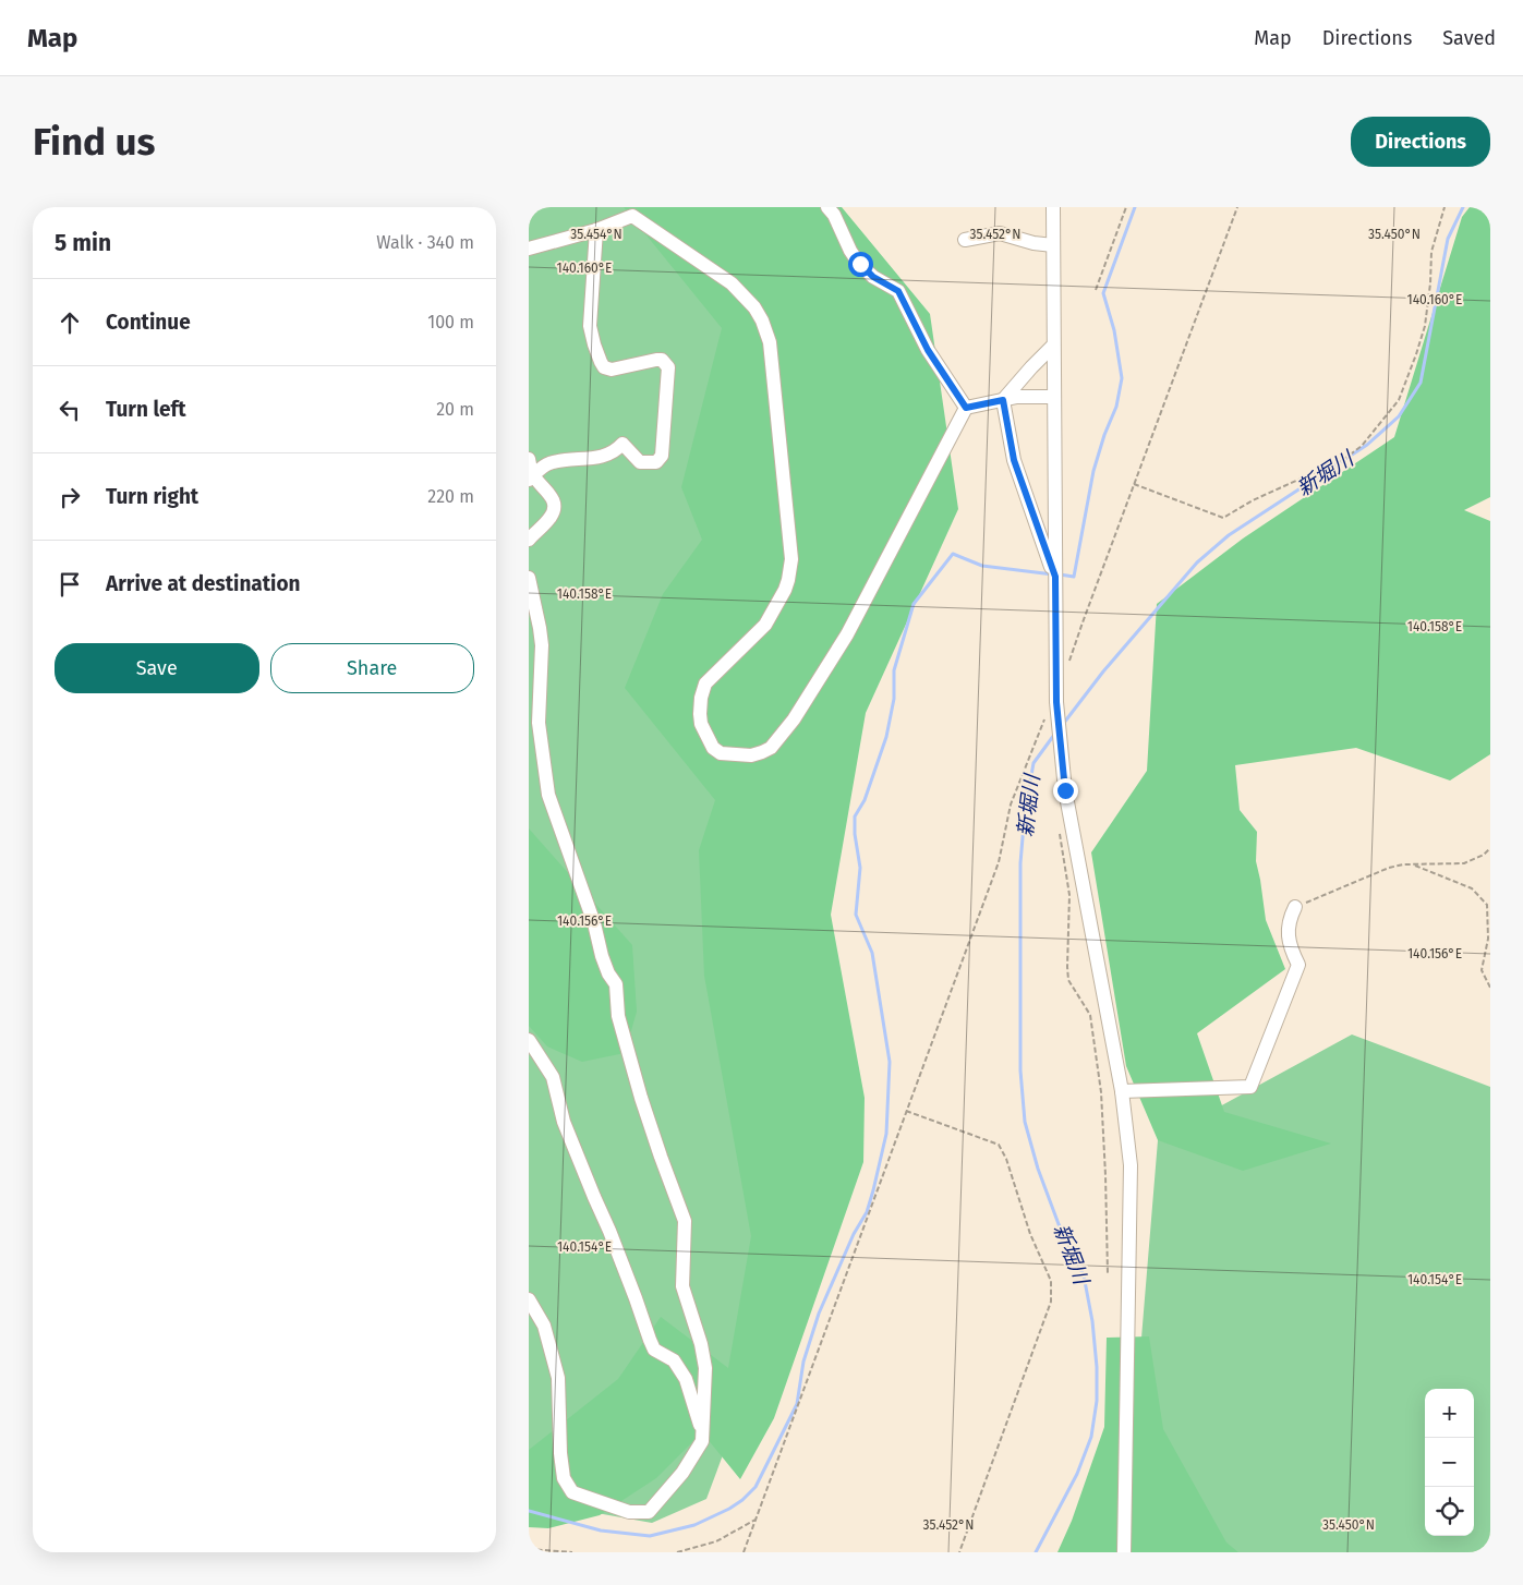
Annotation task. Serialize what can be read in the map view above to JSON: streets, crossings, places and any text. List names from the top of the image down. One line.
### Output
{"water":["新堀川"],"page":{"header":"Map","nav":["Map","Directions","Saved"],"buttons":["Directions",["Save","Share"]],"title":"Find us","heading":["5 min","Walk · 340 m"],"list":[["Continue","100 m"],["Turn left","20 m"],["Turn right","220 m"],"Arrive at destination"],"map_buttons":["+","−"]},"coordinates":["35.454°N","35.452°N","35.450°N","140.160°E","140.158°E","140.156°E","140.154°E"]}
